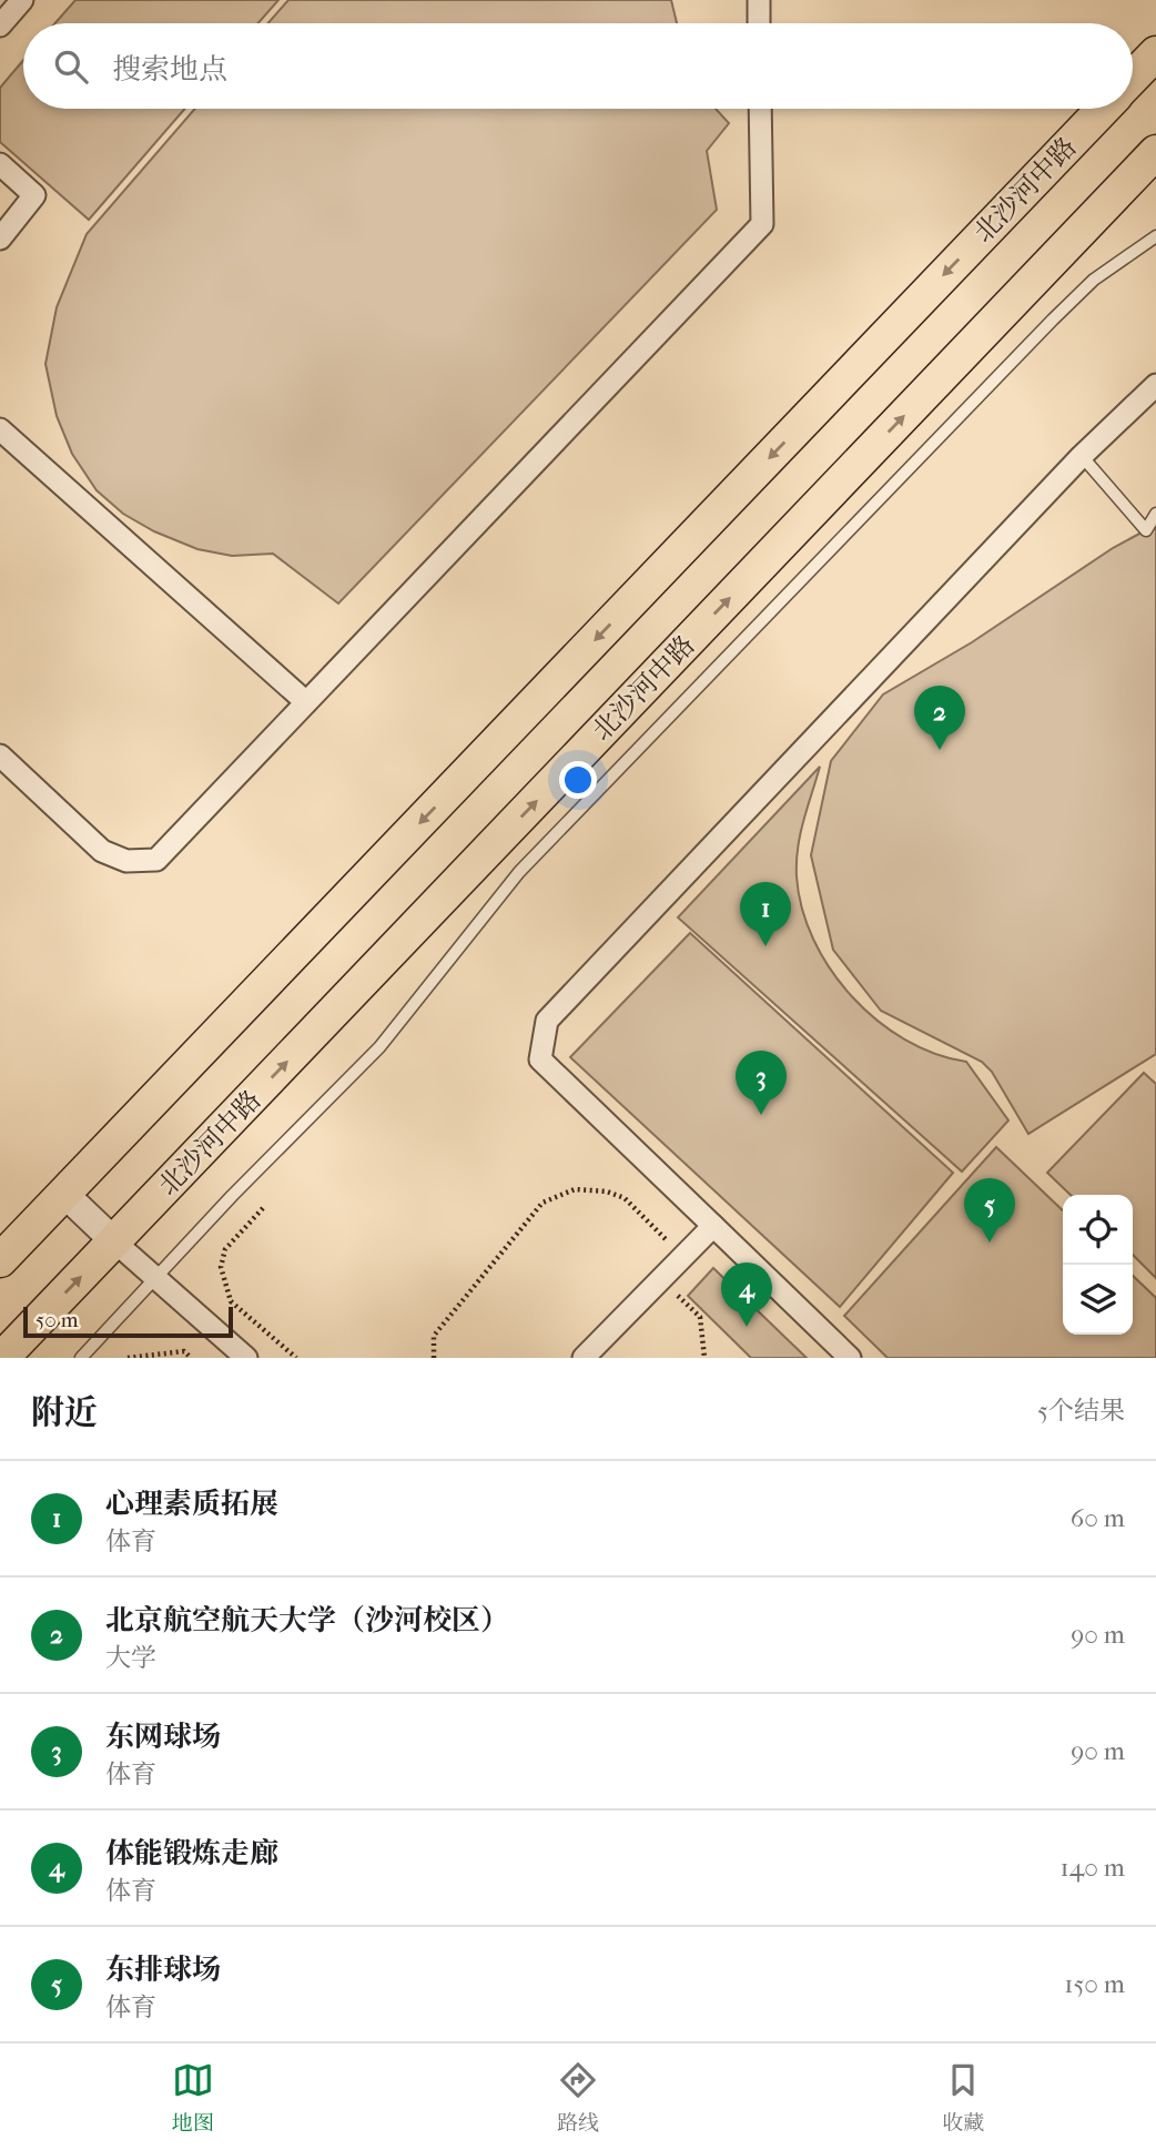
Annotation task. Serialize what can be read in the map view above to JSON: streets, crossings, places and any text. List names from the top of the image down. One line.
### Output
{"streets":{"main road":["北沙河中路"]},"scale_bar":"50 m","page":{"search":"搜索地点","pins":["2","1","3","5","4"],"scale":"50 m","heading":["附近","5个结果"],"list":[{"mark":"1","name":"心理素质拓展","note":"体育","value":"60 m"},{"mark":"2","name":"北京航空航天大学（沙河校区）","note":"大学","value":"90 m"},{"mark":"3","name":"东网球场","note":"体育","value":"90 m"},{"mark":"4","name":"体能锻炼走廊","note":"体育","value":"140 m"},{"mark":"5","name":"东排球场","note":"体育","value":"150 m"}],"nav":["地图","路线","收藏"]}}
